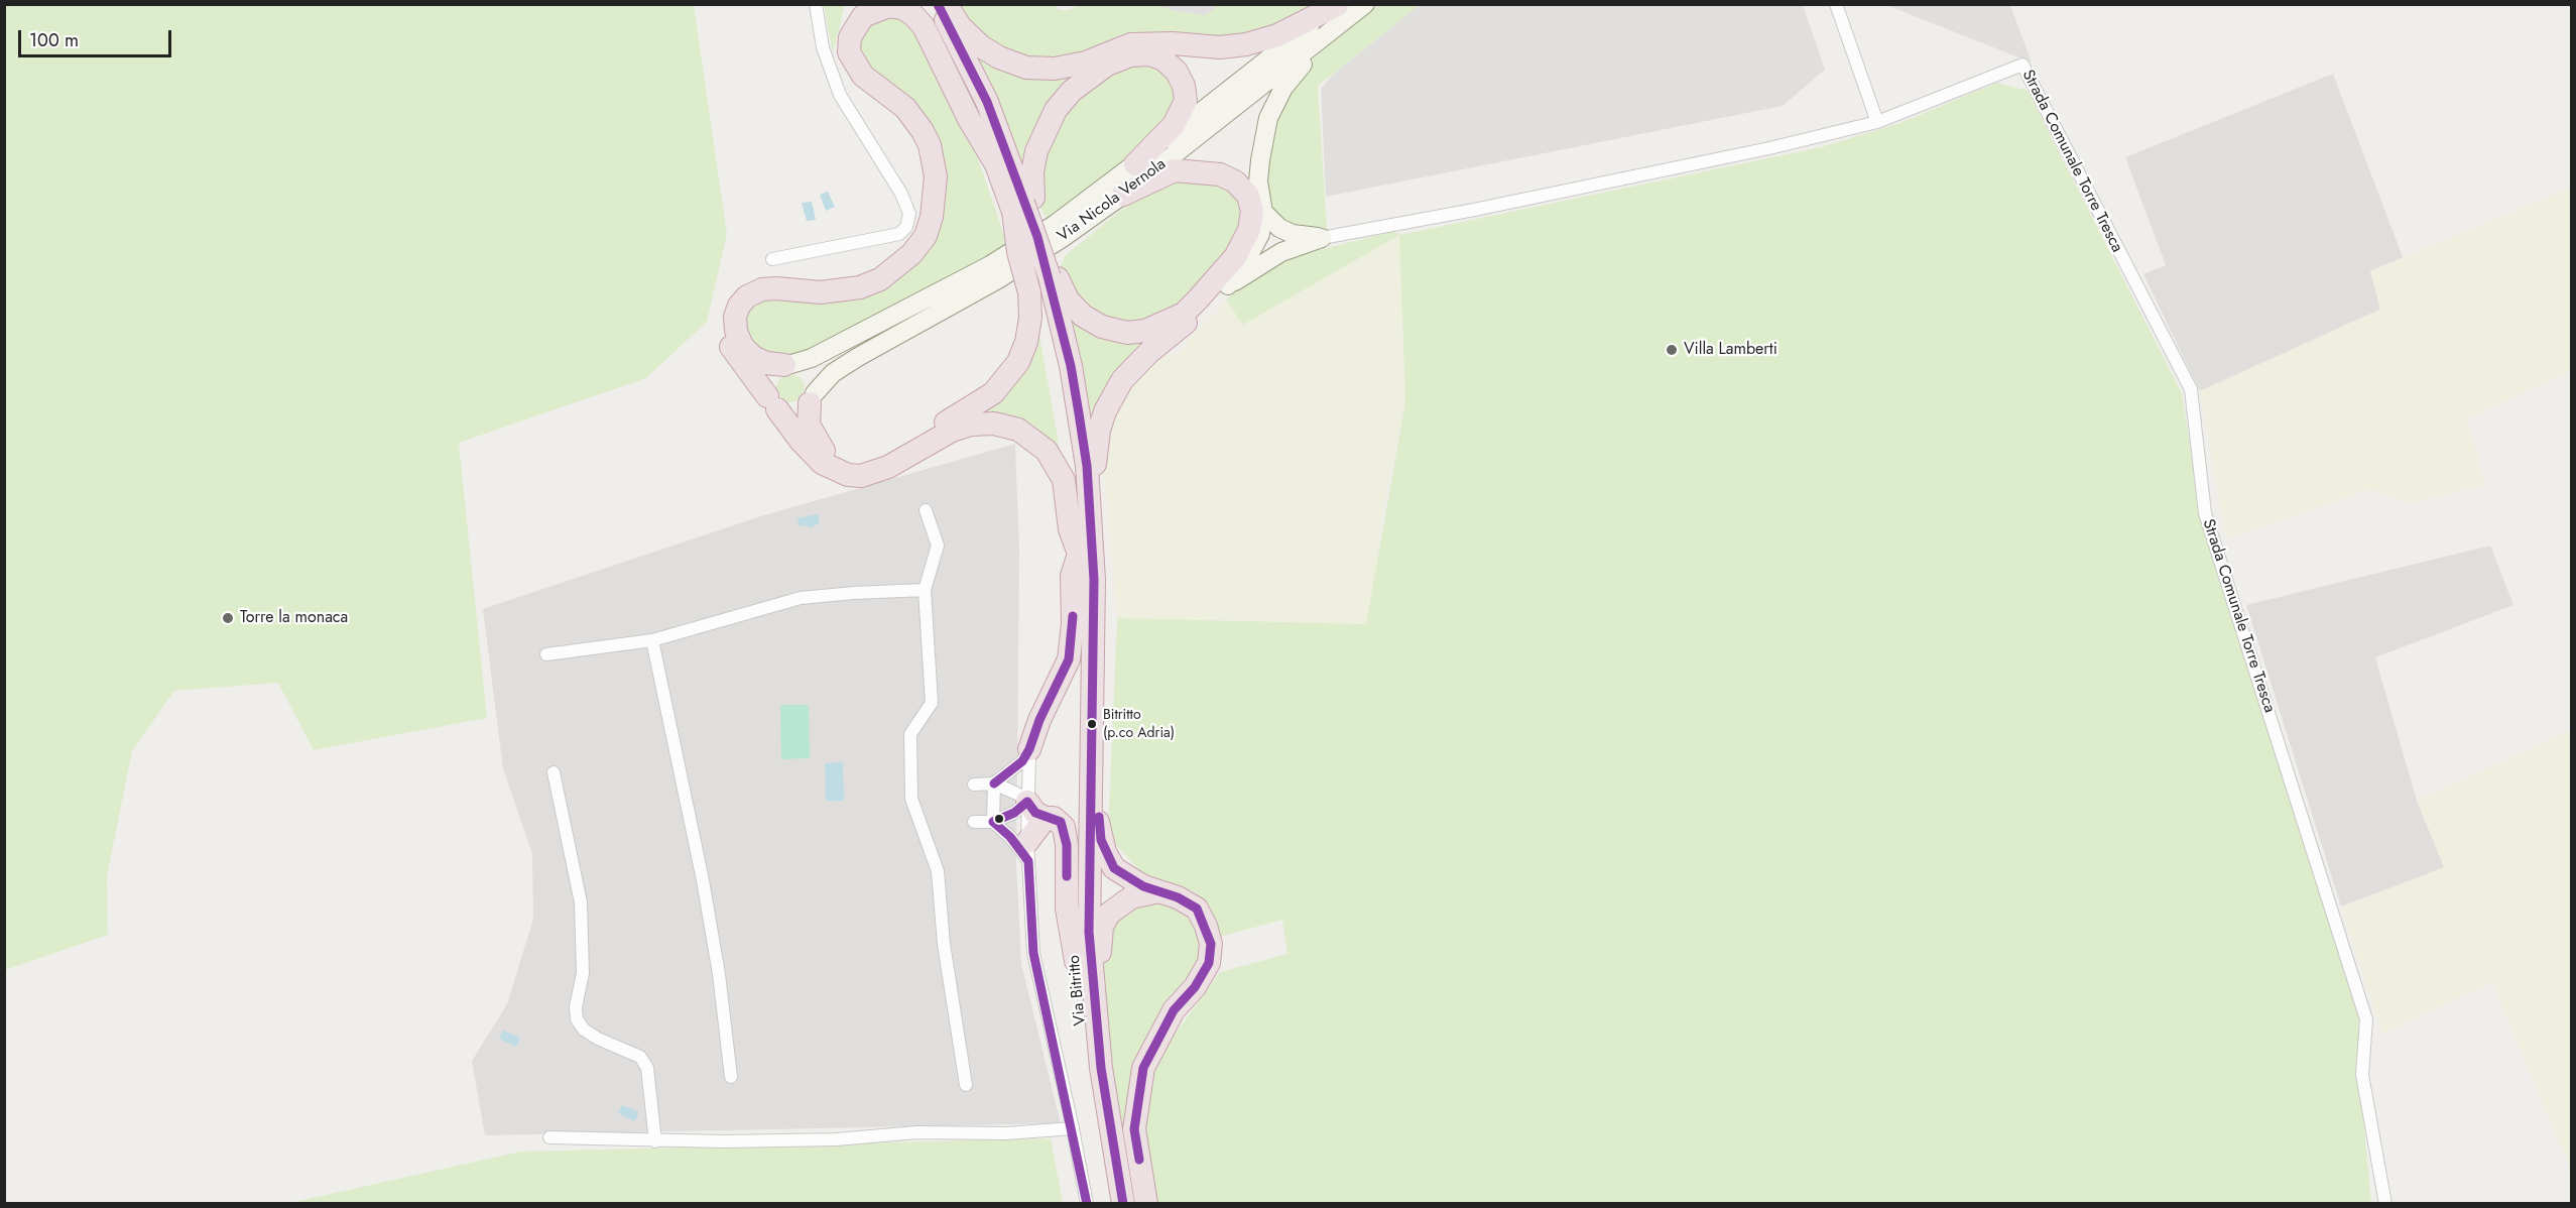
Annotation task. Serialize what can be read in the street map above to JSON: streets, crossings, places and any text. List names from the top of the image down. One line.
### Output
{"streets":{"highway":["Via Bitritto"],"main road":["Via Nicola Vernola"],"street":["Strada Comunale Torre Tresca"]},"places":["Villa Lamberti","Torre la monaca","Bitritto (p.co Adria)"],"scale_bar":"100 m"}
